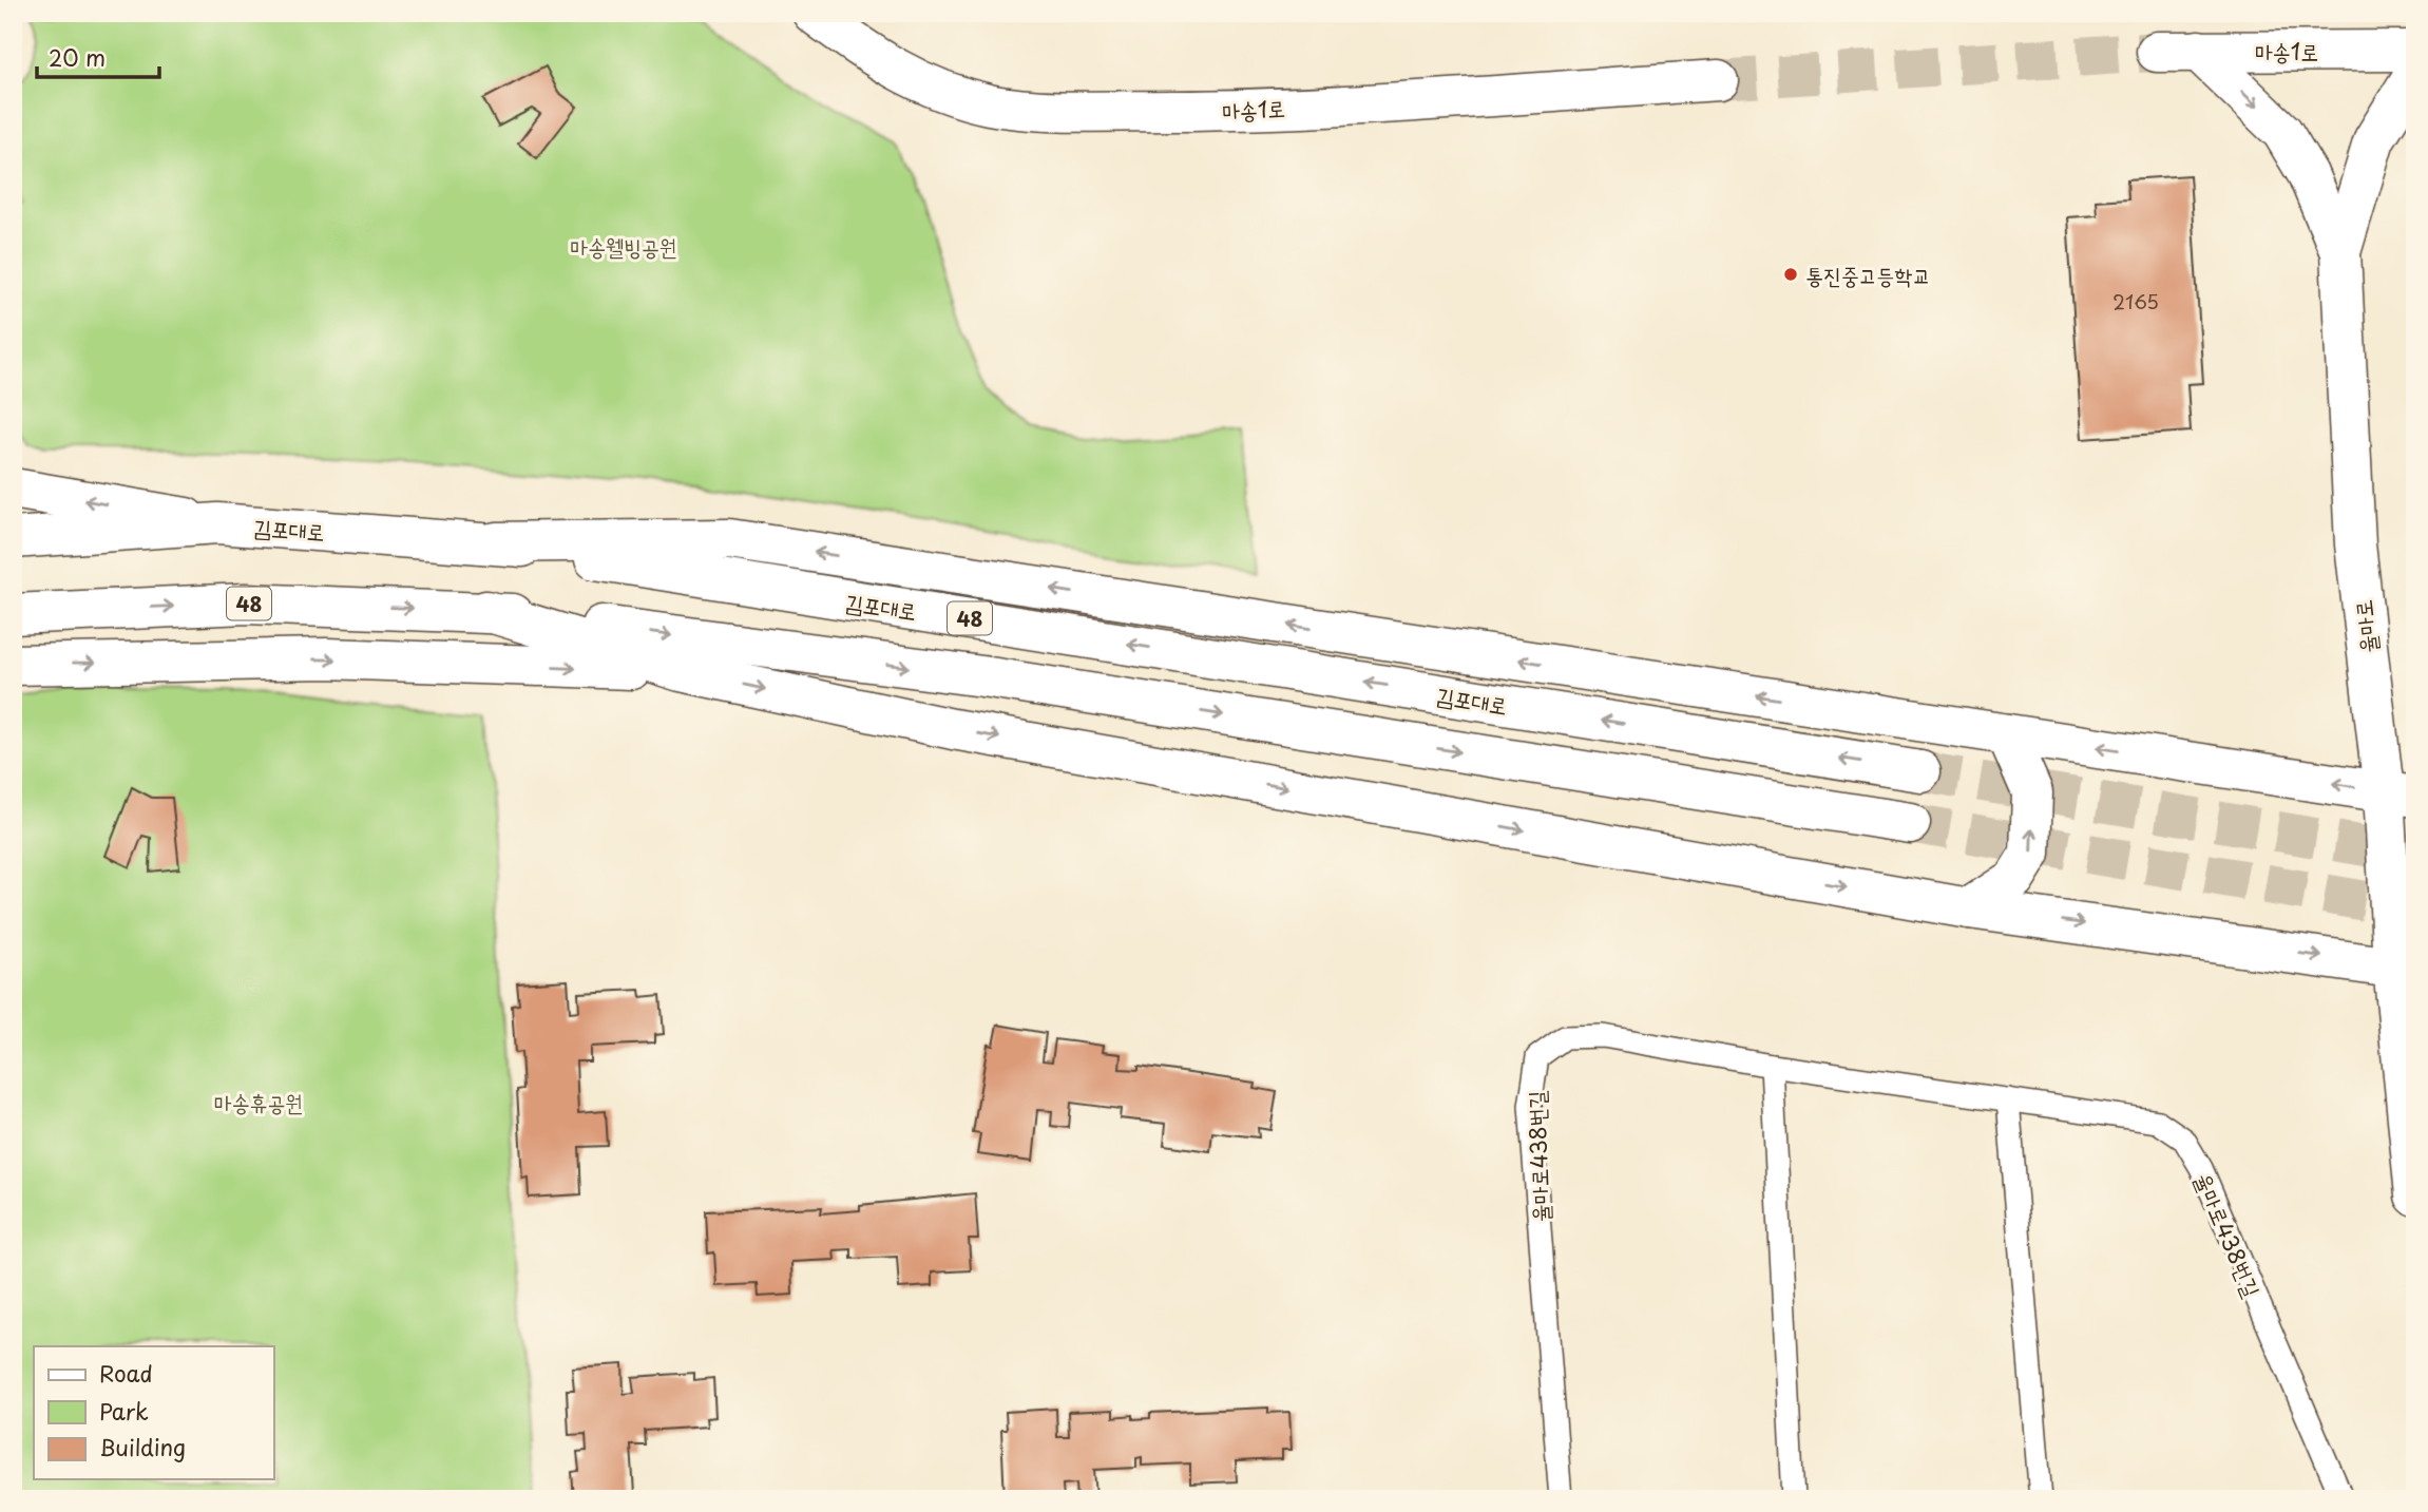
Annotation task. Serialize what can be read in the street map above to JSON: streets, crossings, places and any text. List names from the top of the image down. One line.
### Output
{"streets":{"main road":["마송1로","김포대로","48","율마로"],"lane":["율마로438번길"]},"parks":["마송웰빙공원","마송휴공원"],"places":["통진중고등학교"],"house_numbers":["2165"],"legend":["Road","Park","Building"],"scale_bar":"20 m"}
